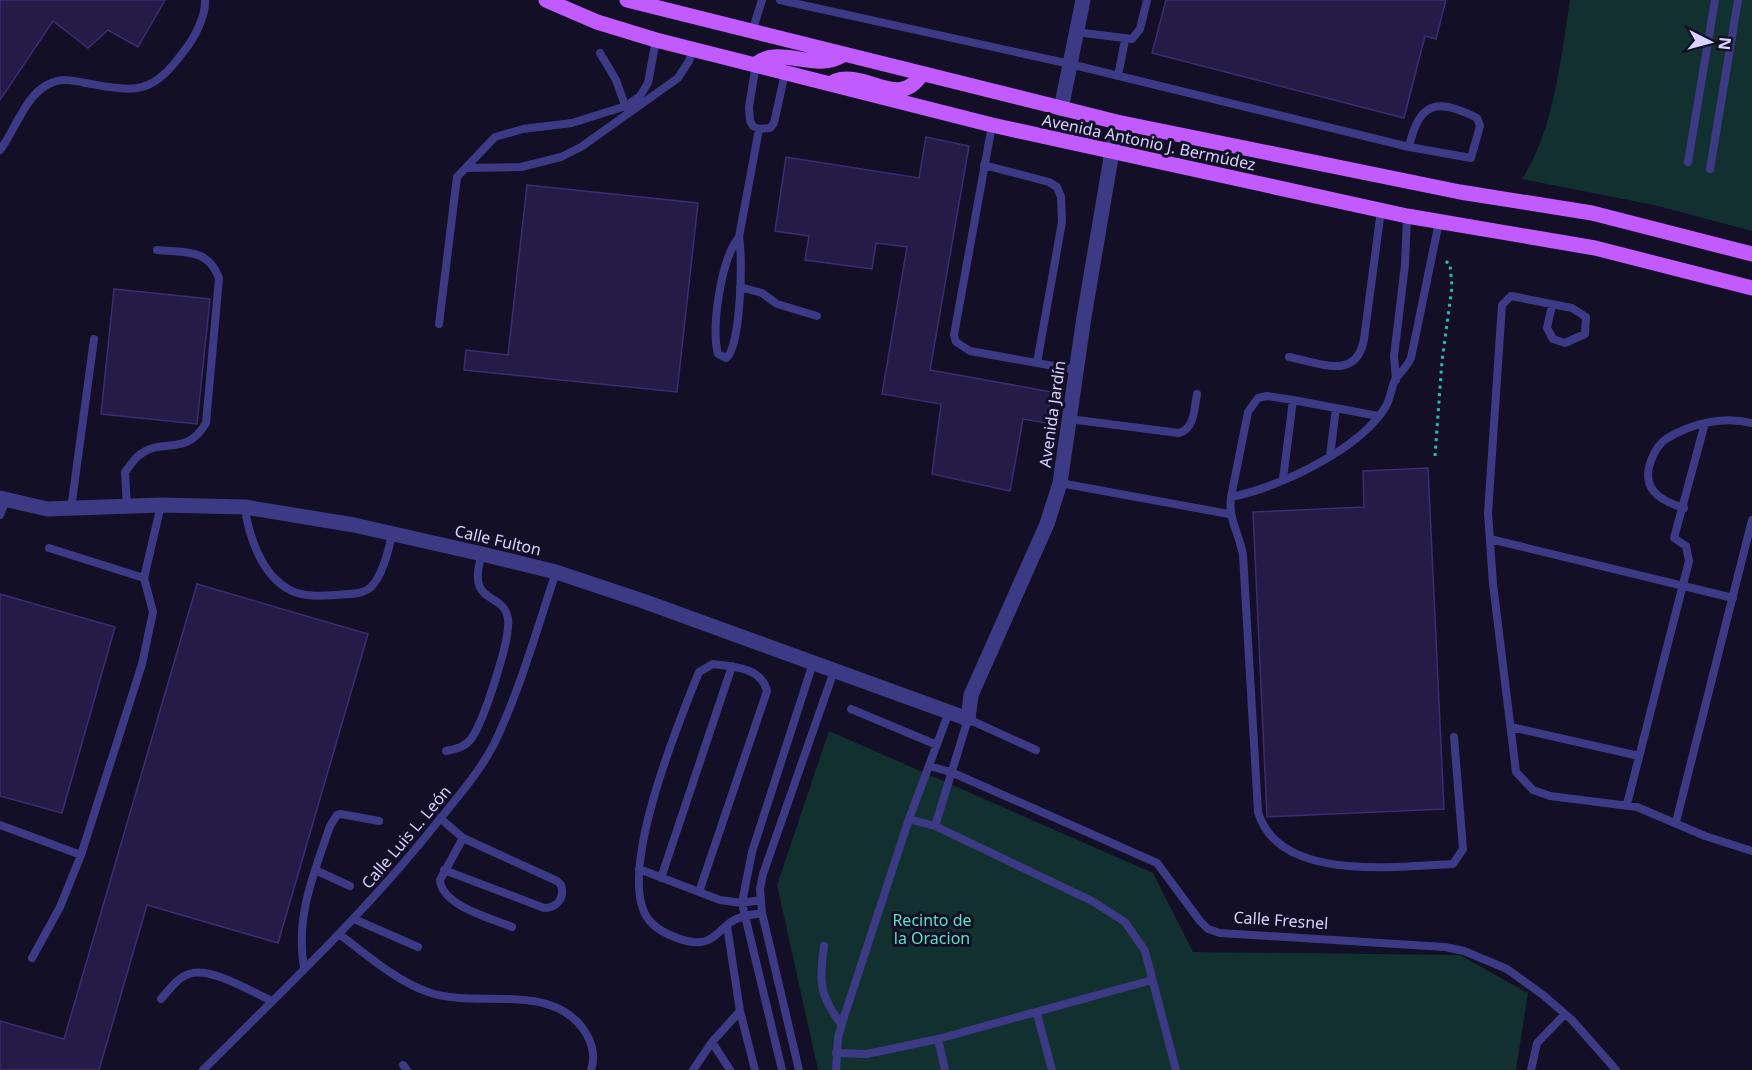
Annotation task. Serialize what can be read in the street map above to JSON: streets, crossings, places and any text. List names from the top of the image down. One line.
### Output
{"streets":{"main road":["Avenida Antonio J. Bermúdez"],"street":["Avenida Jardín","Calle Fulton"],"lane":["Calle Luis L. León","Calle Fresnel"]},"crossings":[["Avenida Antonio J. Bermúdez","Avenida Jardín"],["Avenida Jardín","Calle Fulton"],["Calle Fulton","Calle Luis L. León"]],"parks":["Recinto de la Oracion"],"north":"right"}
